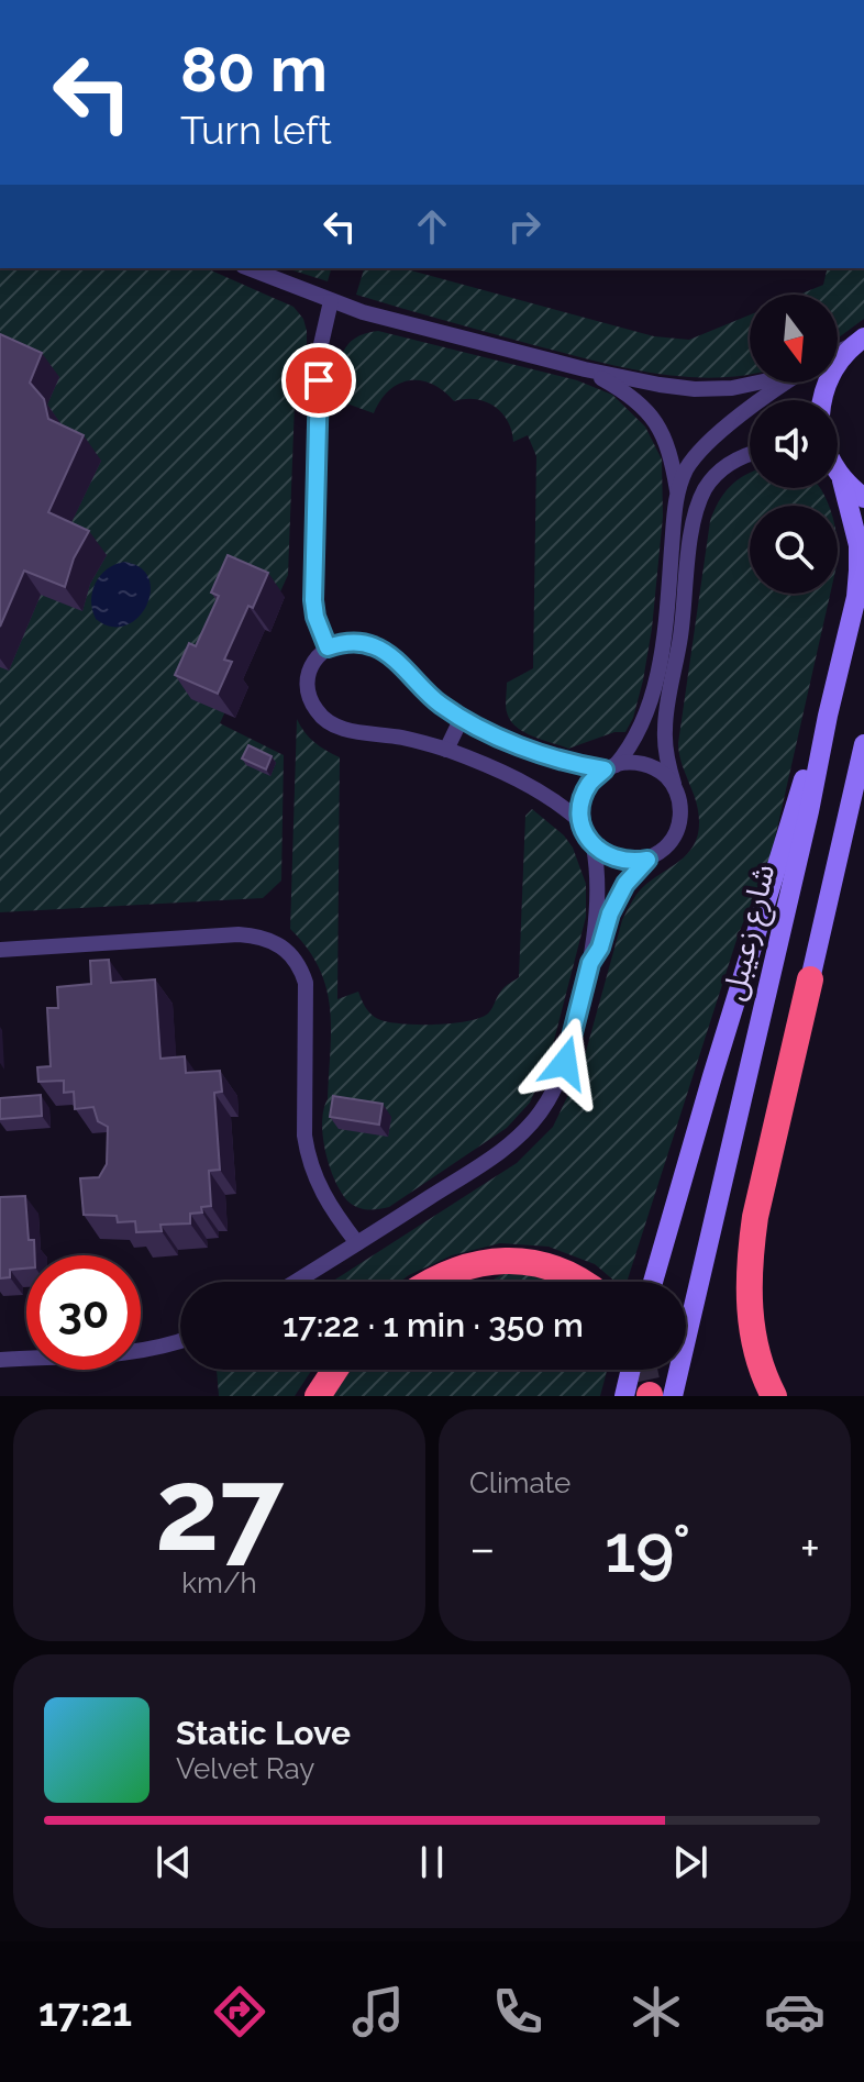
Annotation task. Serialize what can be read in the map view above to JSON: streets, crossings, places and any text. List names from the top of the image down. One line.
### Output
{"streets":{"main road":["شارع زعيبل"]},"north":"bottom","page":{"turn":["80 m","Turn left"],"limit":"30","trip":"17:22 · 1 min · 350 m","tile":[["27","km/h"],"Climate"],"heat":["−","19°","+"],"song":["Static Love","Velvet Ray"],"tabs":"17:21"}}
